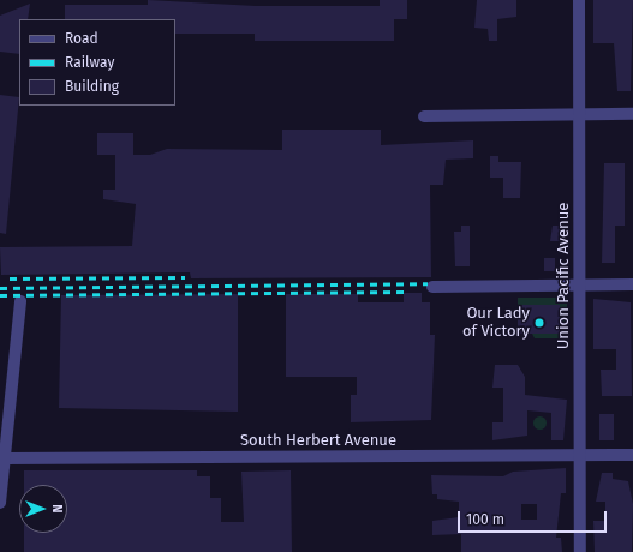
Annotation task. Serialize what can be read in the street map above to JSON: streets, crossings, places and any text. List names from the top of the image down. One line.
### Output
{"streets":{"street":["Union Pacific Avenue","South Herbert Avenue"]},"crossings":[["Union Pacific Avenue","South Herbert Avenue"]],"places":["Our Lady of Victory"],"legend":["Road","Railway","Building"],"scale_bar":"100 m","north":"right"}
